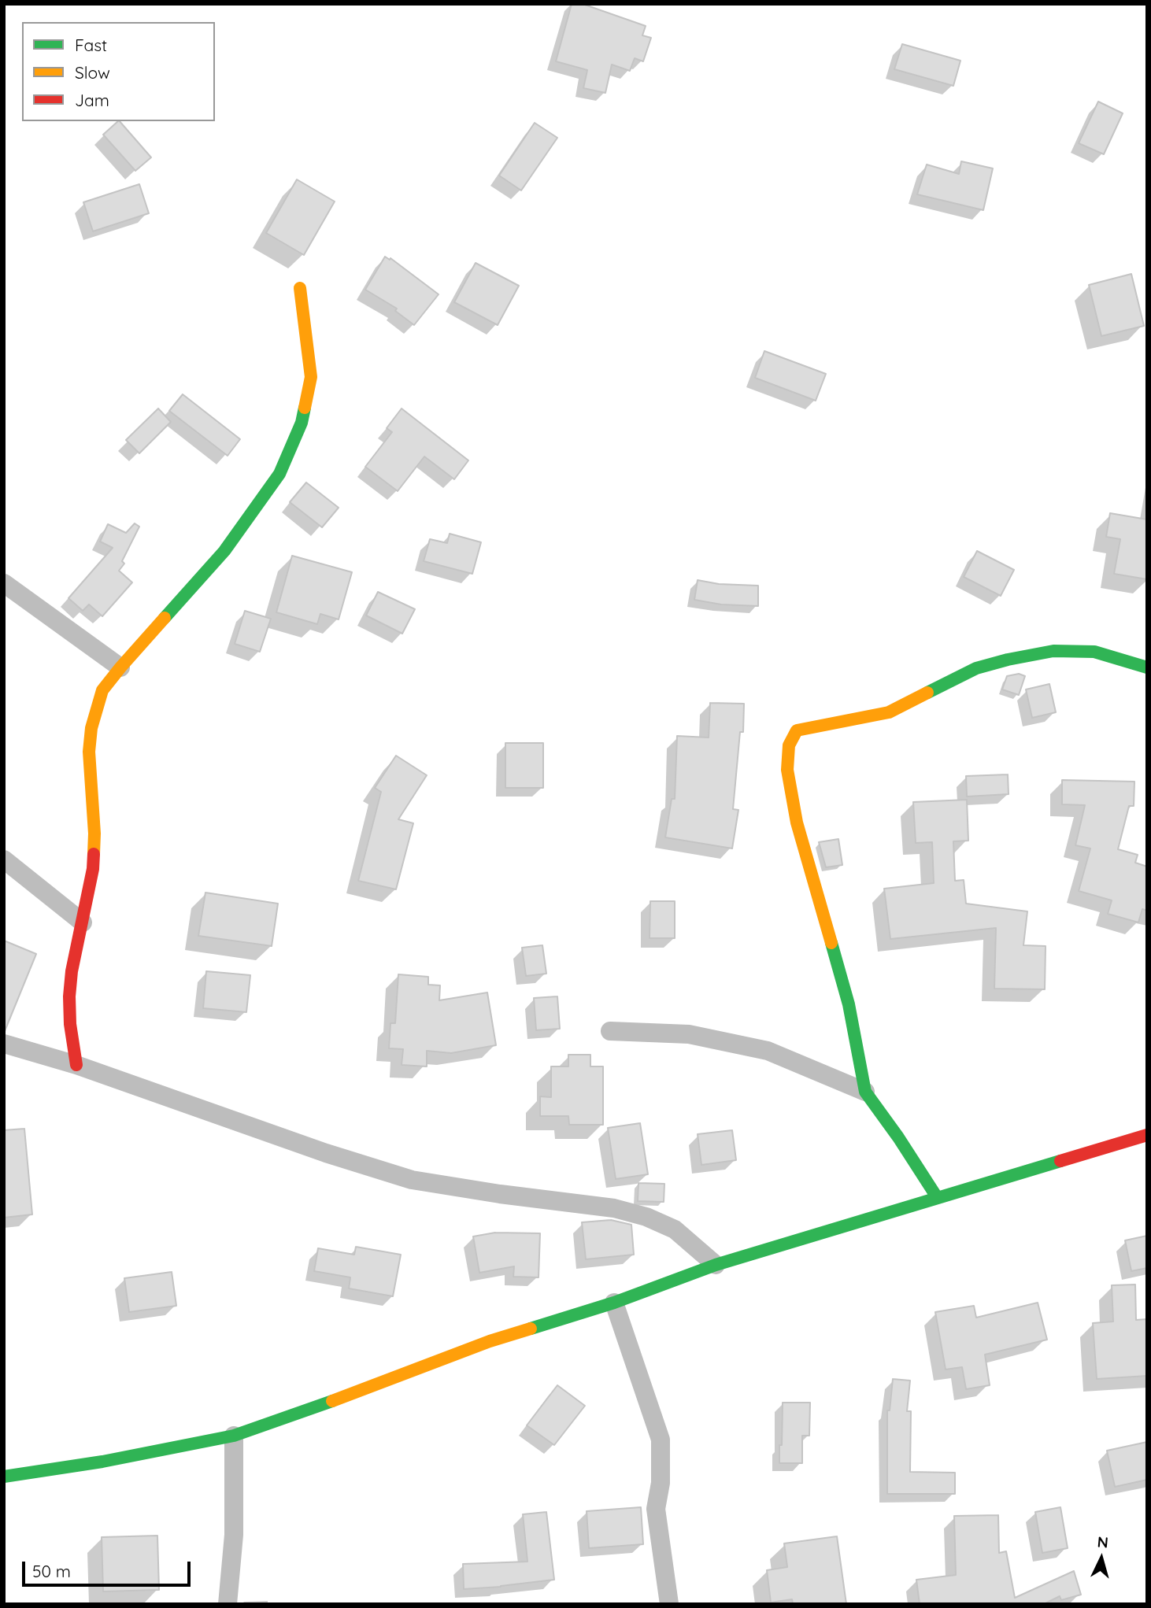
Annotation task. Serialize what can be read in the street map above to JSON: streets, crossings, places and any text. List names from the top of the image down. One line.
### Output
{"legend":["Fast","Slow","Jam"],"scale_bar":"50 m","north":"top"}
